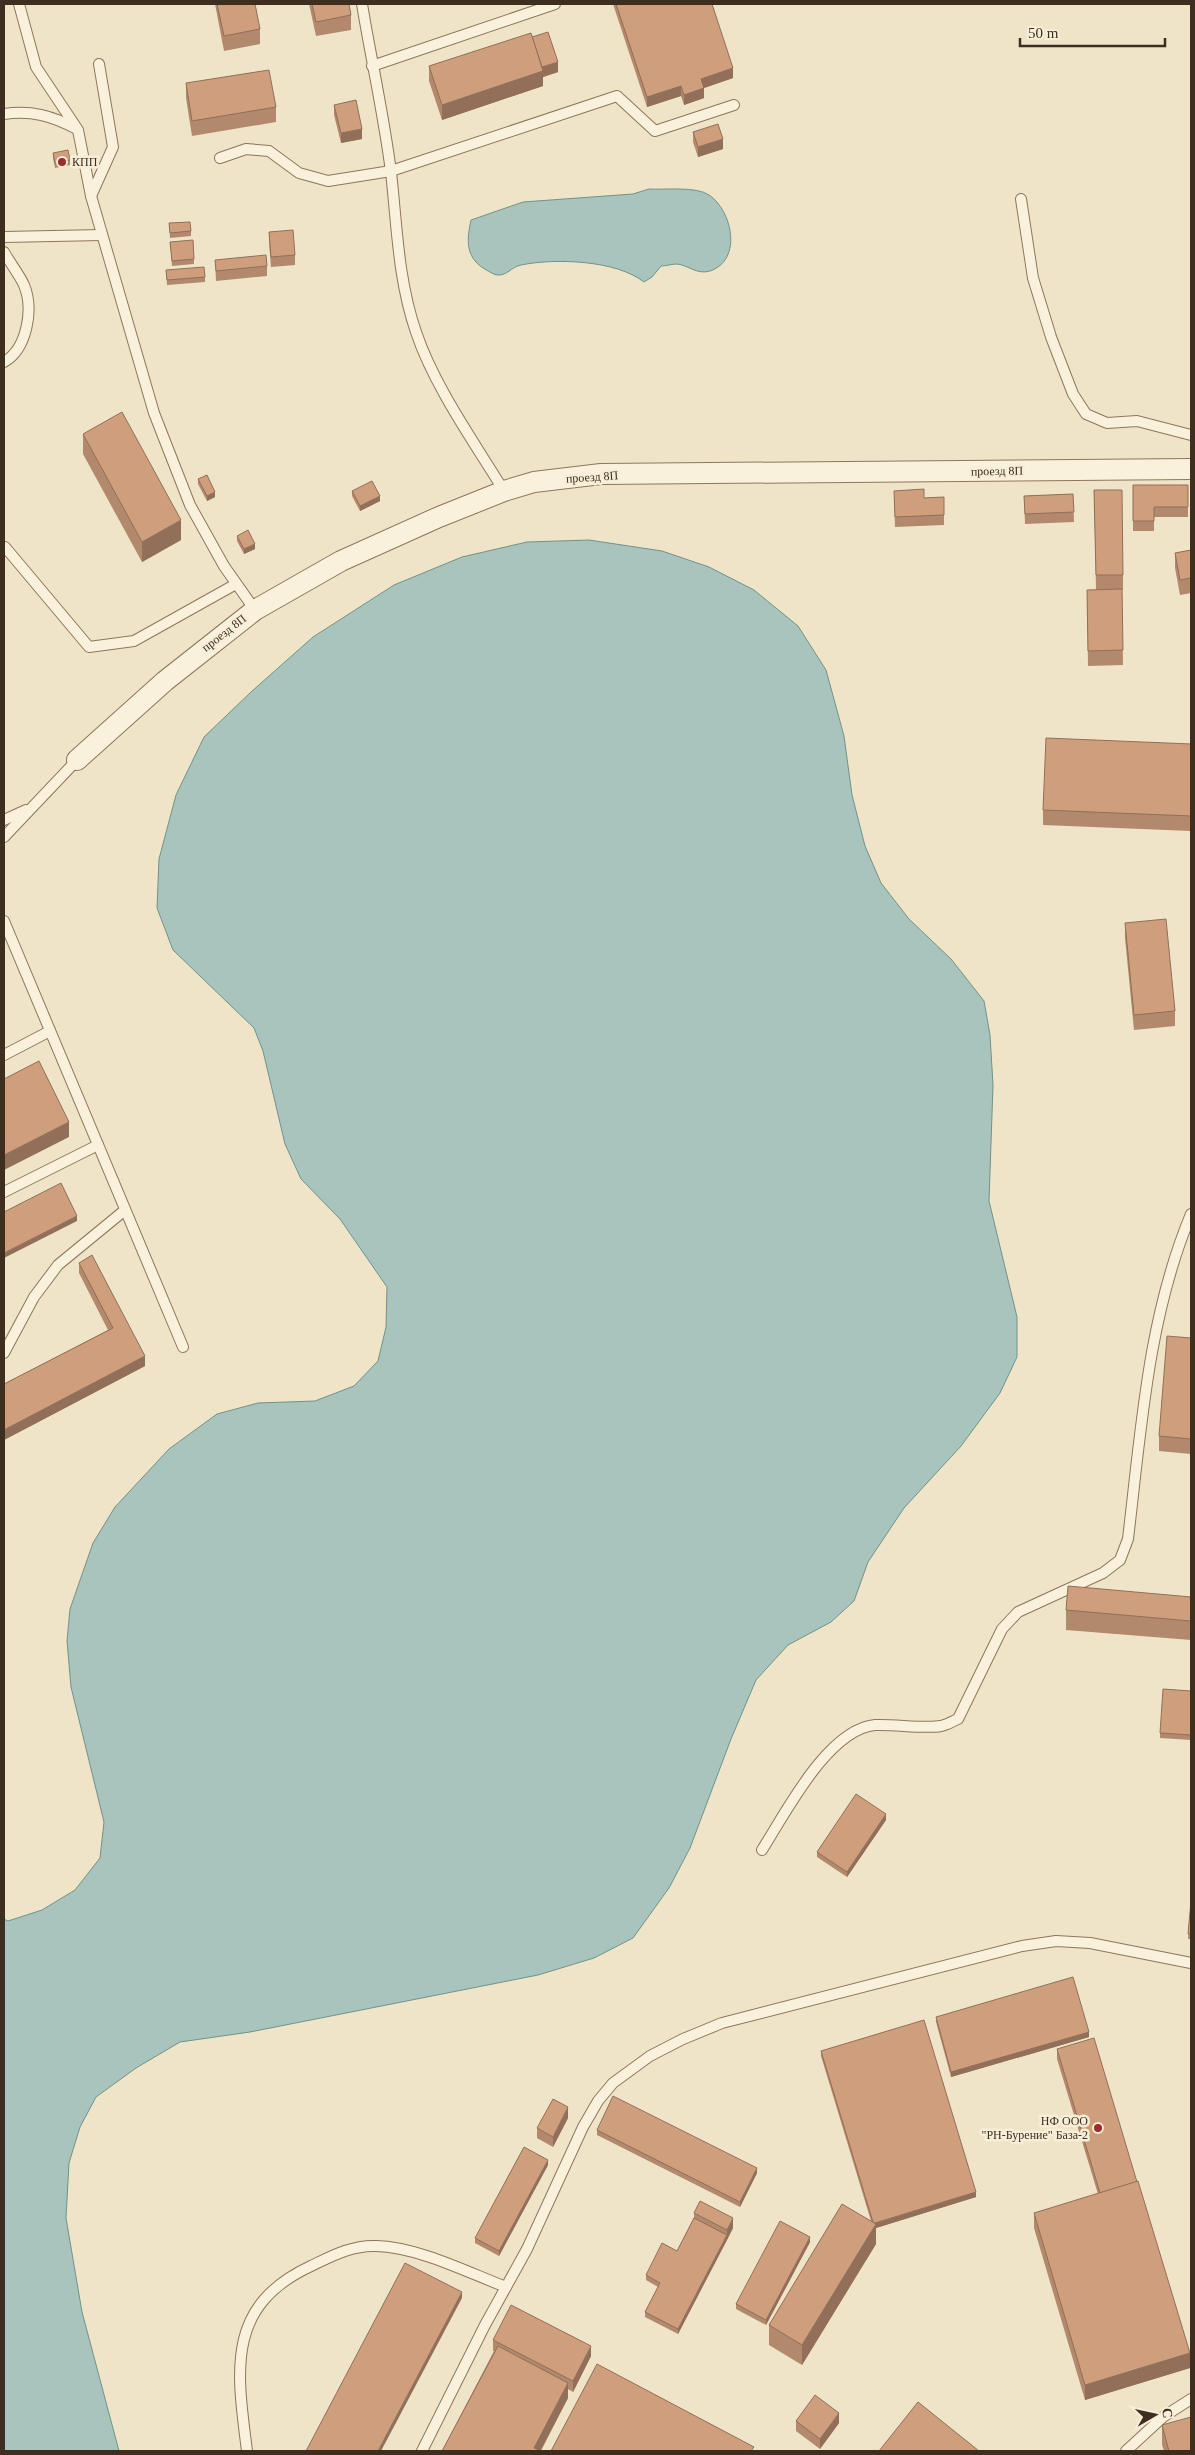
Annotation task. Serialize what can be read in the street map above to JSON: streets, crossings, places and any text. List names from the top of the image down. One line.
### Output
{"streets":{"street":["проезд 8П"]},"places":["КПП","НФ ООО \"РН-Бурение\" База-2"],"scale_bar":"50 m","north":"right"}
